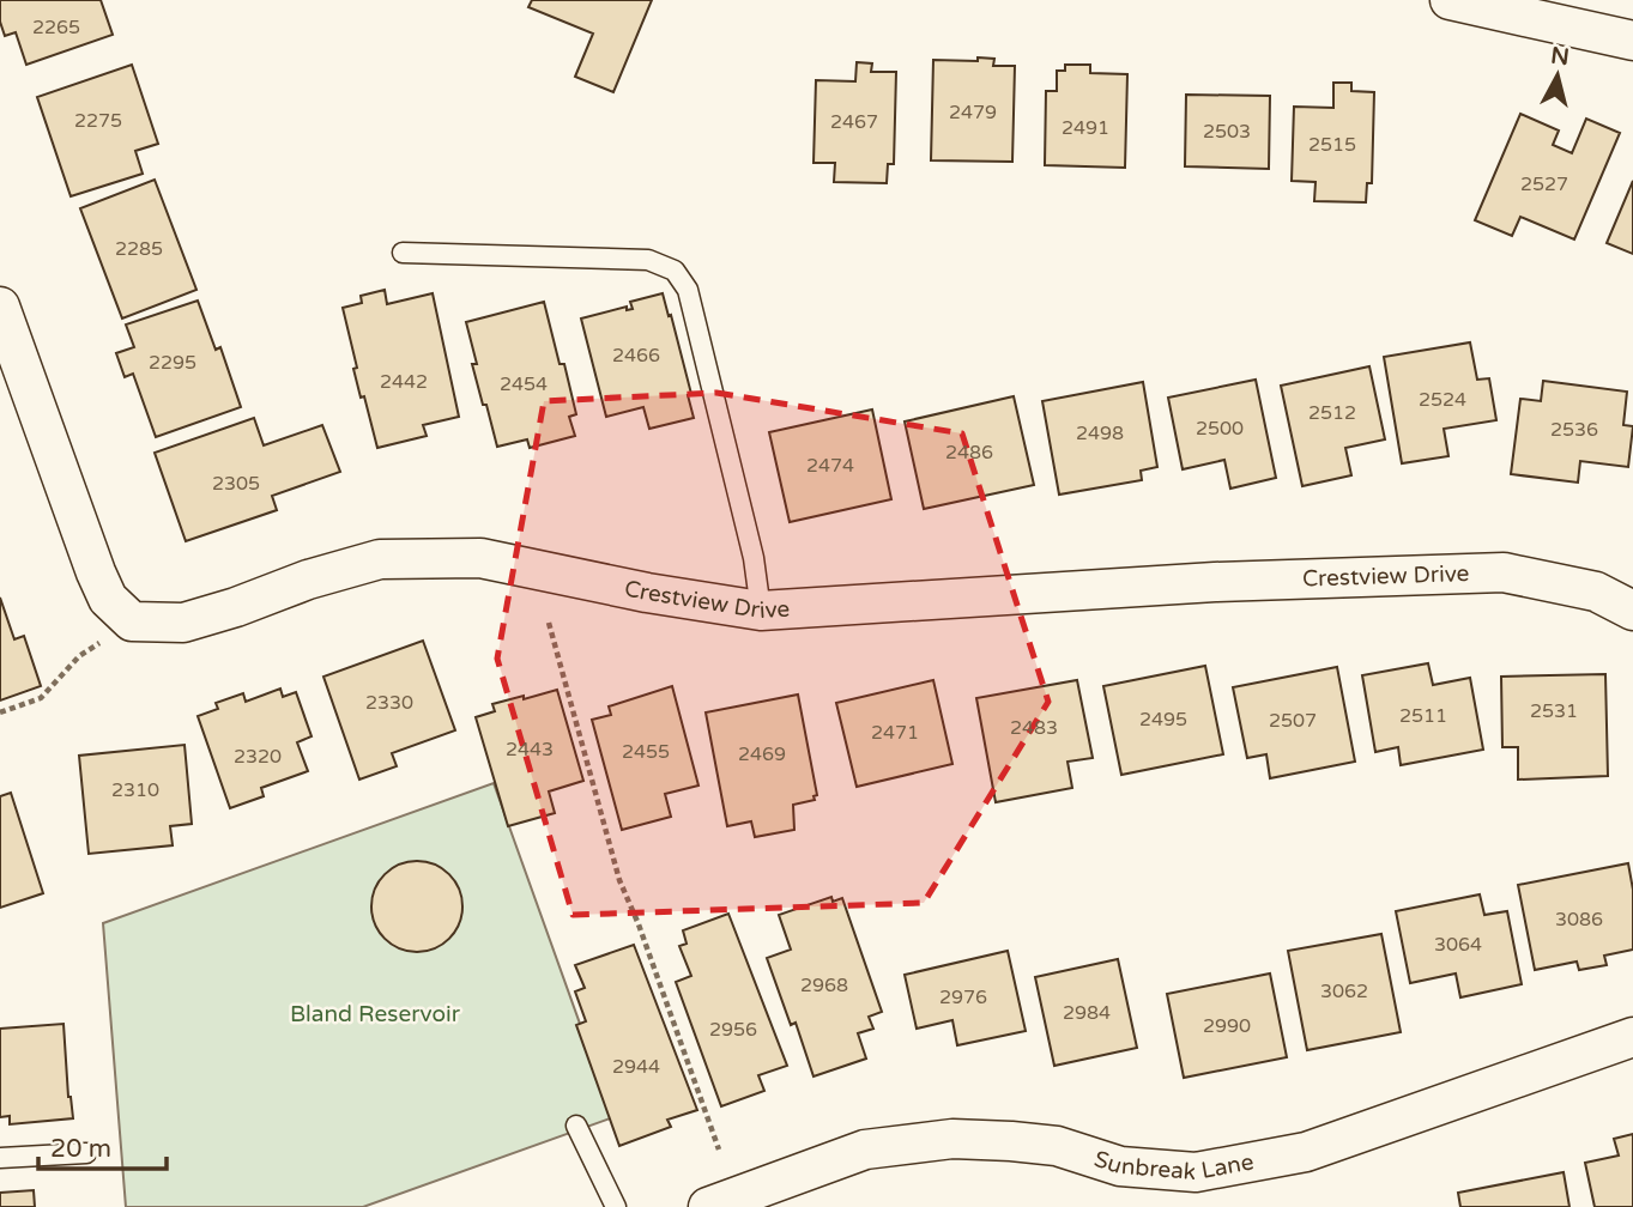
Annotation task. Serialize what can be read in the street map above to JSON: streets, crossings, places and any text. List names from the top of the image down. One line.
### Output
{"streets":{"street":["Crestview Drive","Sunbreak Lane"]},"parks":["Bland Reservoir"],"house_numbers":["2265","2479","2275","2467","2491","2503","2515","2527","2285","2466","2295","2442","2454","2524","2512","2500","2536","2498","2486","2474","2305","2330","2531","2511","2495","2507","2483","2471","2443","2455","2469","2320","2310","3086","3064","2968","3062","2976","2984","2990","2956","2944"],"scale_bar":"20 m","north":"top"}
